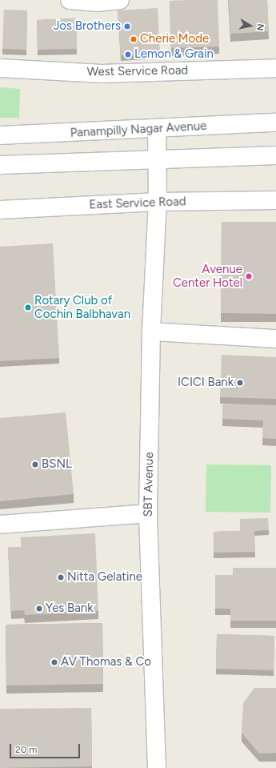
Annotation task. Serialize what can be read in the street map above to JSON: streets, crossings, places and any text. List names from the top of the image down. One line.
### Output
{"streets":{"street":["West Service Road","Panampilly Nagar Avenue","East Service Road","SBT Avenue"]},"crossings":[["Panampilly Nagar Avenue","SBT Avenue"],["East Service Road","SBT Avenue"]],"places":["Jos Brothers","Cherie Mode","Lemon & Grain","Avenue Center Hotel","Rotary Club of Cochin Balbhavan","ICICI Bank","BSNL","Nitta Gelatine","Yes Bank","AV Thomas & Co"],"scale_bar":"20 m","north":"right"}
